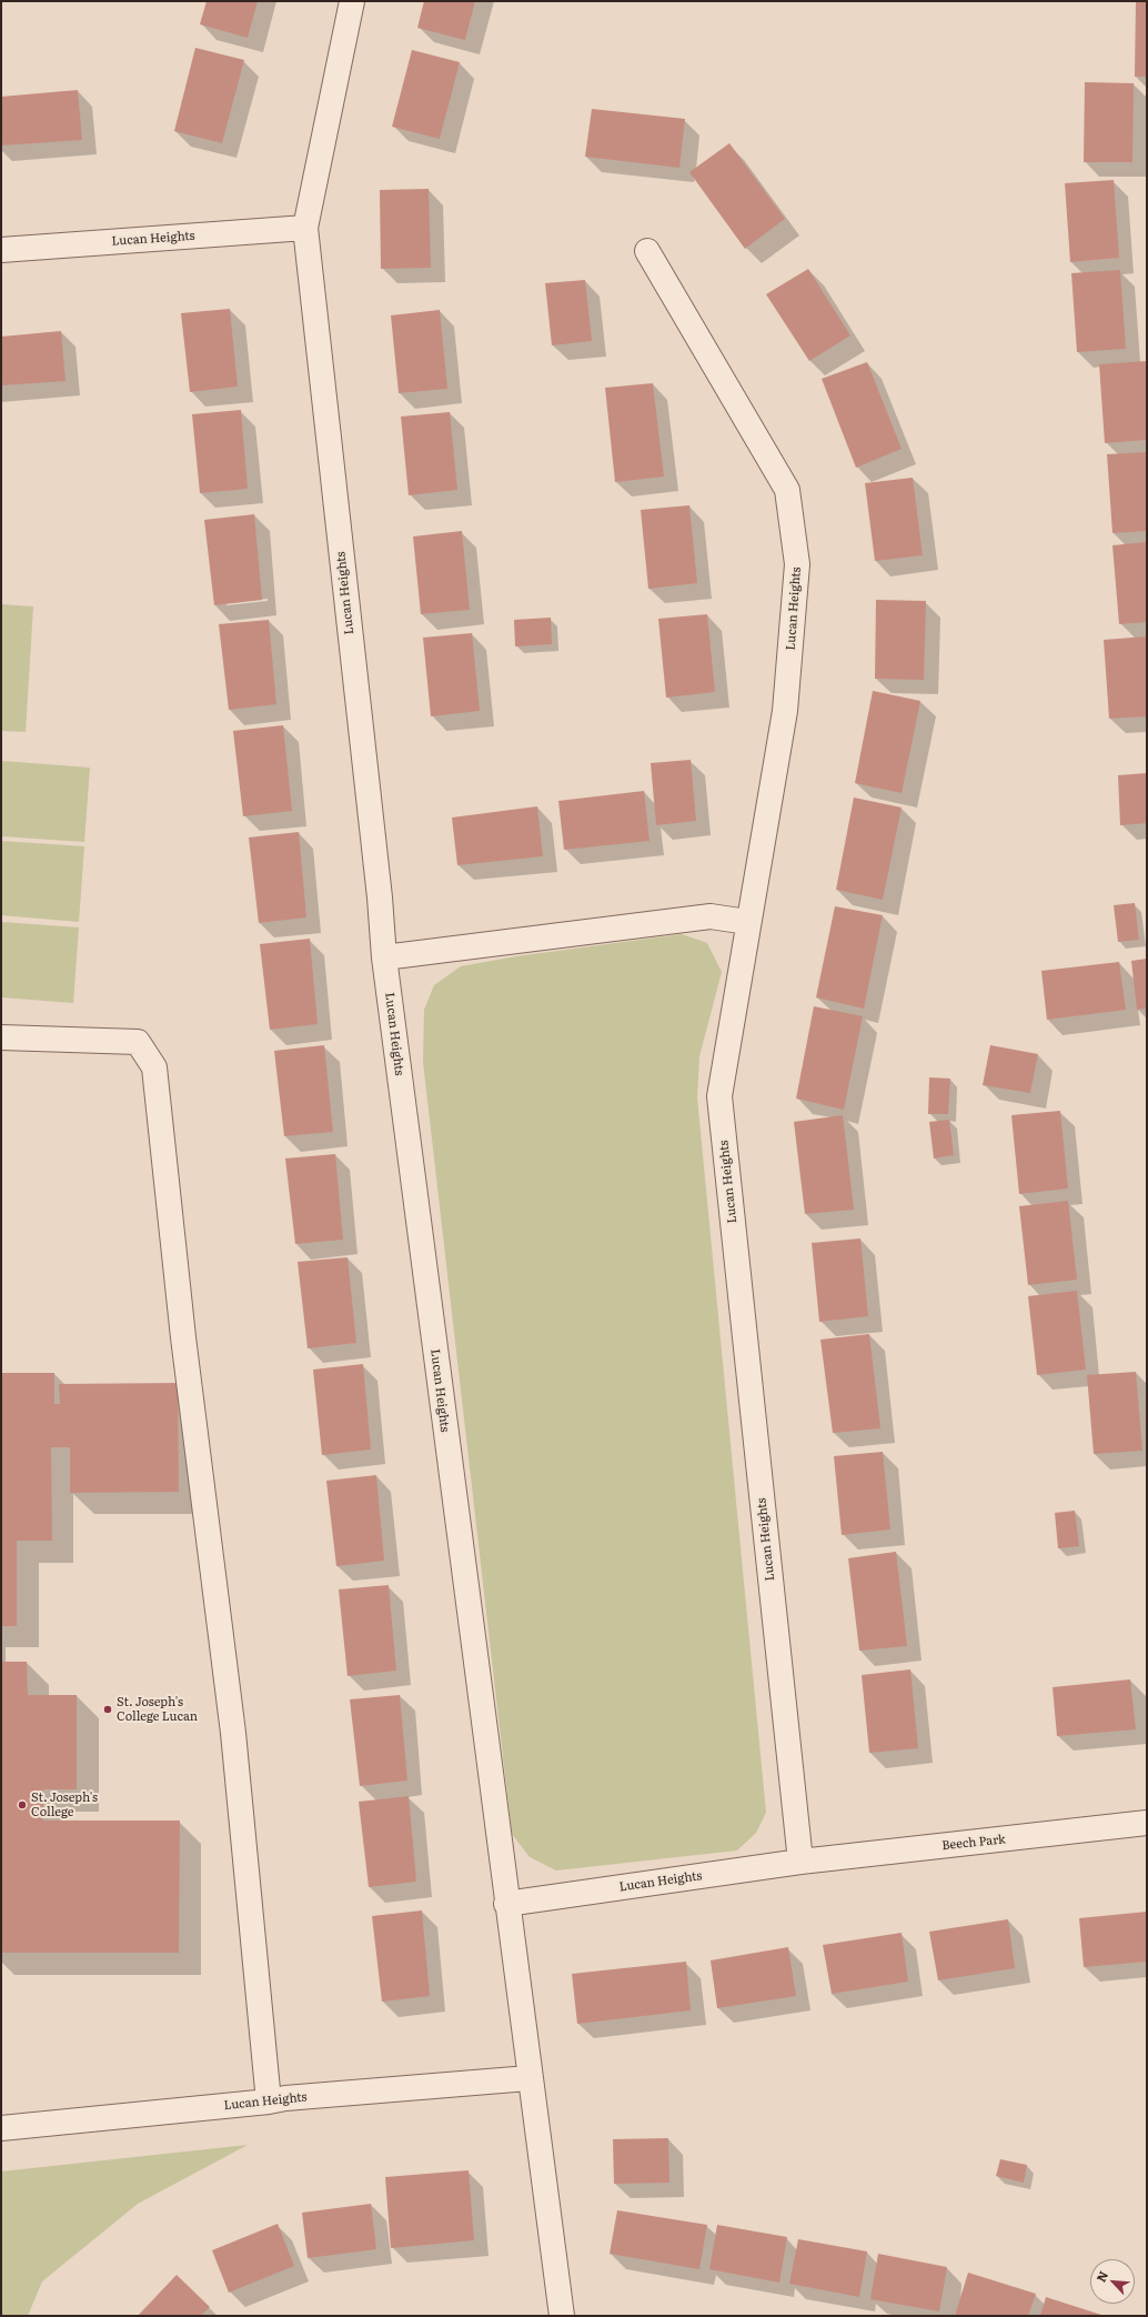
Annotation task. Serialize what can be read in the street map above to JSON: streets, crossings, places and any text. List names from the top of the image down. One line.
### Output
{"streets":{"street":["Lucan Heights","Beech Park"]},"crossings":[["Lucan Heights","Beech Park"]],"places":["St. Joseph's College Lucan","St. Joseph's College"],"north":"top left"}
